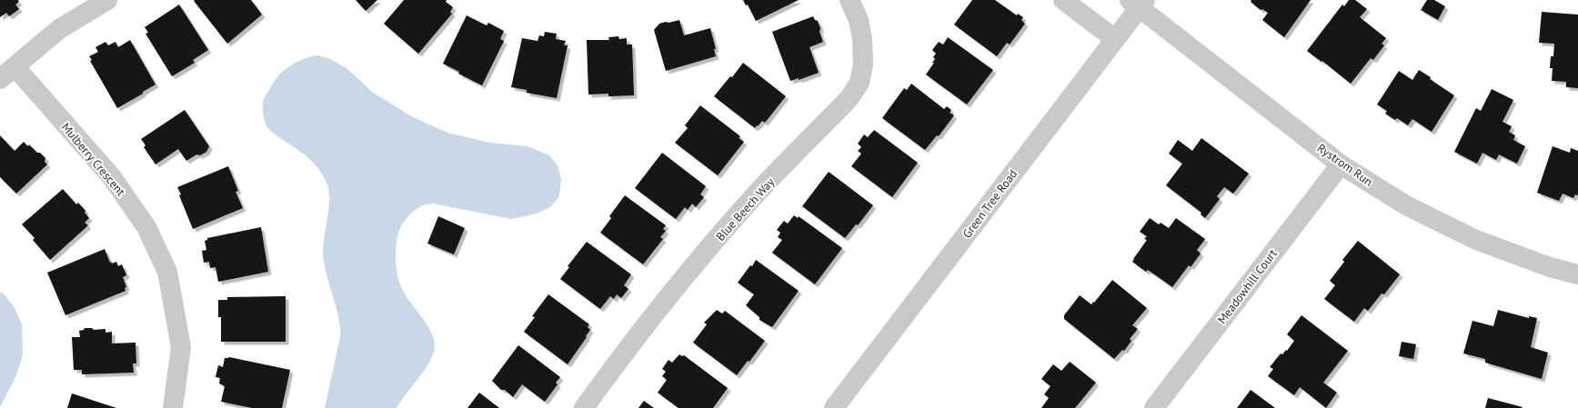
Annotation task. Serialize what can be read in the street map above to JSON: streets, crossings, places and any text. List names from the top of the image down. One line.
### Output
{"streets":{"street":["Mulberry Crescent","Rystrom Run","Green Tree Road","Blue Beech Way","Meadowhill Court"]},"crossings":[["Rystrom Run","Green Tree Road"],["Rystrom Run","Meadowhill Court"]]}
